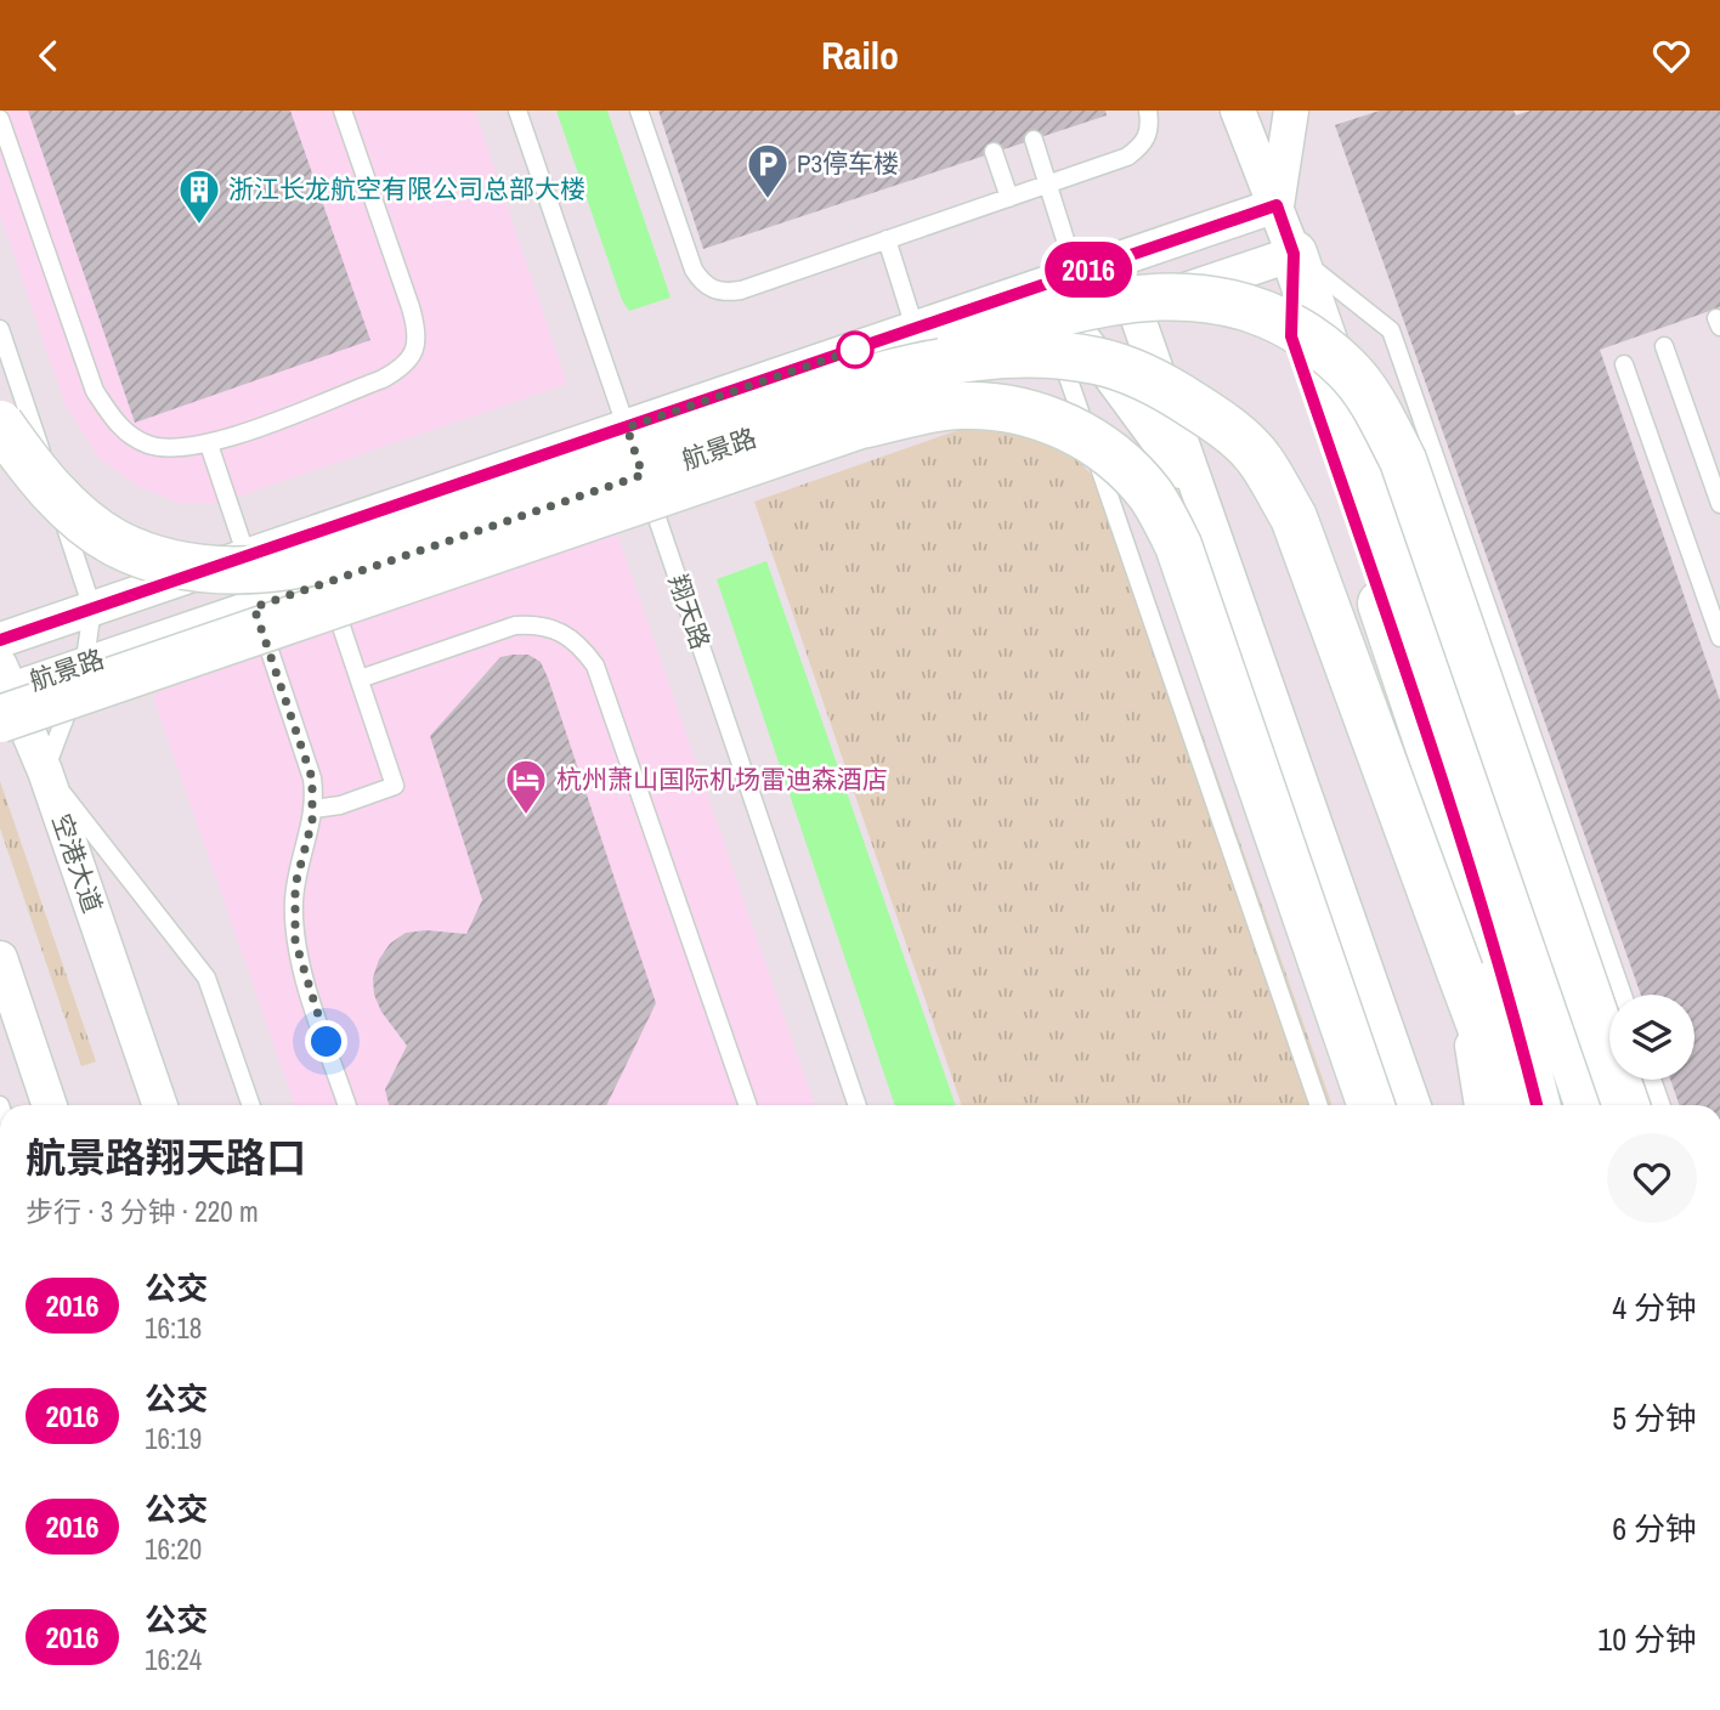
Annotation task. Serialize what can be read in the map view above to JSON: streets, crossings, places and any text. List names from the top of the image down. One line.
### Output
{"streets":{"street":["航景路","空港大道"],"lane":["翔天路"]},"crossings":[["航景路","翔天路"],["航景路","空港大道"]],"places":{"parking":["P3停车楼"],"building":["浙江长龙航空有限公司总部大楼"],"hotel":["杭州萧山国际机场雷迪森酒店"]},"lines":["bus line 2016"],"page":{"header":"Railo","on_map":"2016","heading":["航景路翔天路口","步行 · 3 分钟 · 220 m"],"list":[{"mark":"2016","name":"公交","note":"16:18","value":"4 分钟"},{"mark":"2016","name":"公交","note":"16:19","value":"5 分钟"},{"mark":"2016","name":"公交","note":"16:20","value":"6 分钟"},{"mark":"2016","name":"公交","note":"16:24","value":"10 分钟"}]}}
